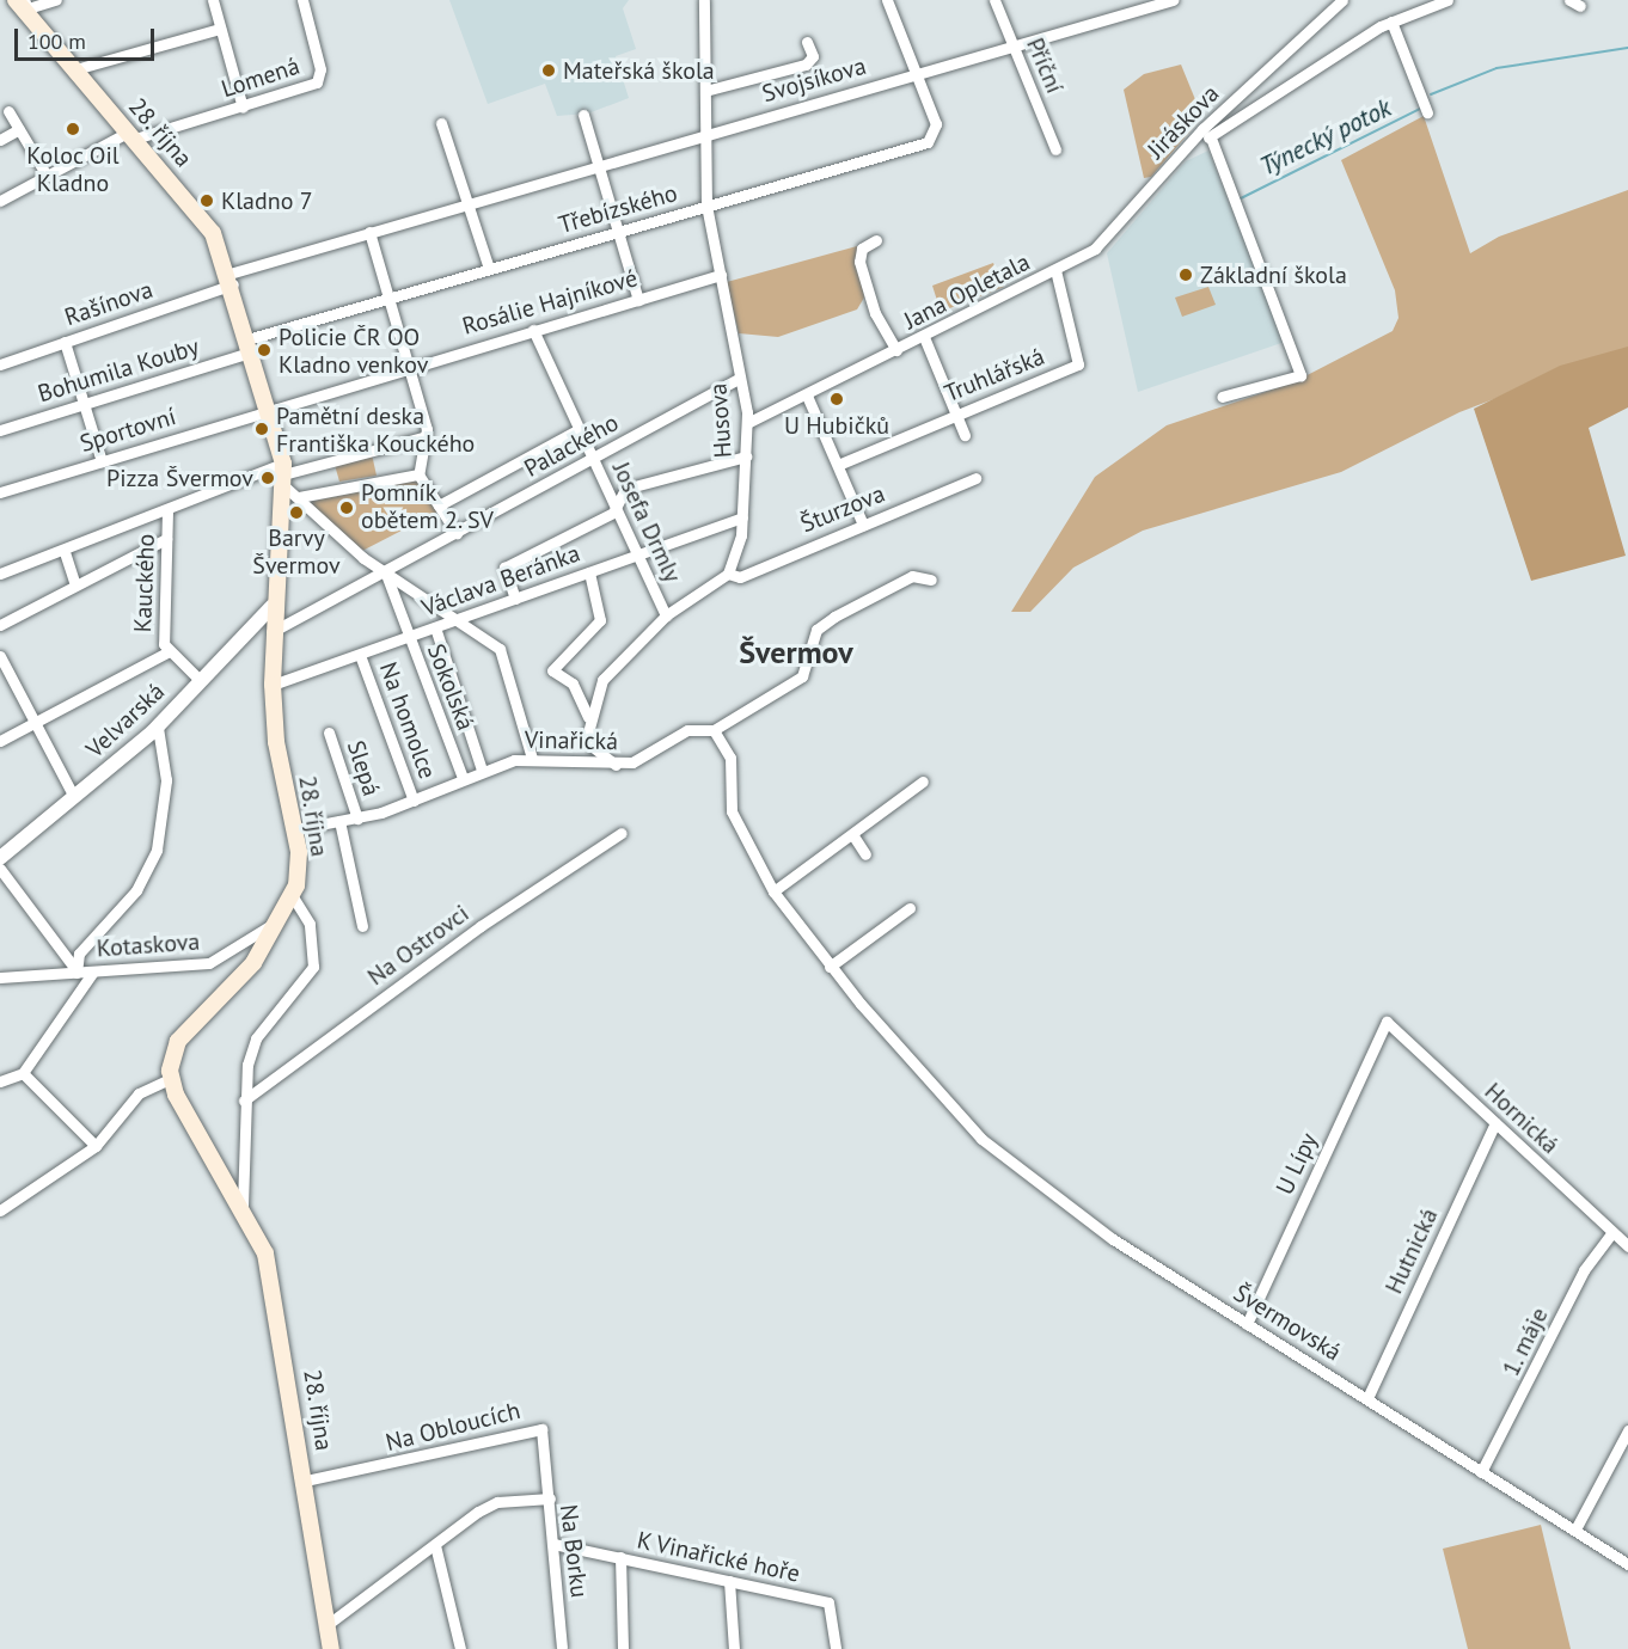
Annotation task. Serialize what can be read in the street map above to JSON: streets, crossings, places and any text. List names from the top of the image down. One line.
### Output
{"streets":{"main road":["28. října"],"street":["Příční","Lomená","Svojsíkova","Jiráskova","Třebízského","Jana Opletala","Rosálie Hajníkové","Rašínova","Bohumila Kouby","Truhlářská","Husova","Sportovní","Palackého","Šturzova","Josefa Drmly","Václava Beránka","Kauckého","Sokolská","Velvarská","Na homolce","Vinařická","Slepá","Kotaskova","Na Ostrovci","Hornická","U Lípy","Hutnická","Švermovská","1. máje","Na Obloucích","Na Borku","K Vinařické hoře"]},"crossings":[["Příční","Svojsíkova"],["Lomená","28. října"],["Svojsíkova","28. října"],["Svojsíkova","Třebízského"],["Svojsíkova","Rašínova"],["Svojsíkova","Husova"],["Jiráskova","Jana Opletala"],["Jiráskova","Truhlářská"],["28. října","Třebízského"],["28. října","Rosálie Hajníkové"],["28. října","Rašínova"],["28. října","Bohumila Kouby"],["28. října","Sportovní"],["28. října","Palackého"],["28. října","Václava Beránka"],["28. října","Kauckého"],["28. října","Velvarská"],["28. října","Vinařická"],["28. října","Kotaskova"],["28. října","Na Obloucích"],["28. října","Na Borku"],["Třebízského","Bohumila Kouby"],["Třebízského","Husova"],["Jana Opletala","Truhlářská"],["Jana Opletala","Husova"],["Rosálie Hajníkové","Husova"],["Rosálie Hajníkové","Sportovní"],["Rosálie Hajníkové","Josefa Drmly"],["Husova","Palackého"],["Husova","Šturzova"],["Husova","Václava Beránka"],["Palackého","Josefa Drmly"],["Palackého","Sokolská"],["Josefa Drmly","Václava Beránka"],["Václava Beránka","Sokolská"],["Václava Beránka","Na homolce"],["Kauckého","Velvarská"],["Sokolská","Vinařická"],["Na homolce","Vinařická"],["Vinařická","Slepá"],["Hornická","U Lípy"],["Hornická","Hutnická"],["Hornická","1. máje"],["U Lípy","Švermovská"],["Hutnická","Švermovská"],["Švermovská","1. máje"],["Na Obloucích","Na Borku"],["Na Borku","K Vinařické hoře"]],"districts":["Švermov"],"water":["Týnecký potok"],"places":["Mateřská škola","Koloc Oil Kladno","Kladno 7","Základní škola","Policie ČR OO Kladno venkov","U Hubičků","Pamětní deska Františka Kouckého","Pizza Švermov","Pomník obětem 2. SV","Barvy Švermov"],"scale_bar":"100 m"}
